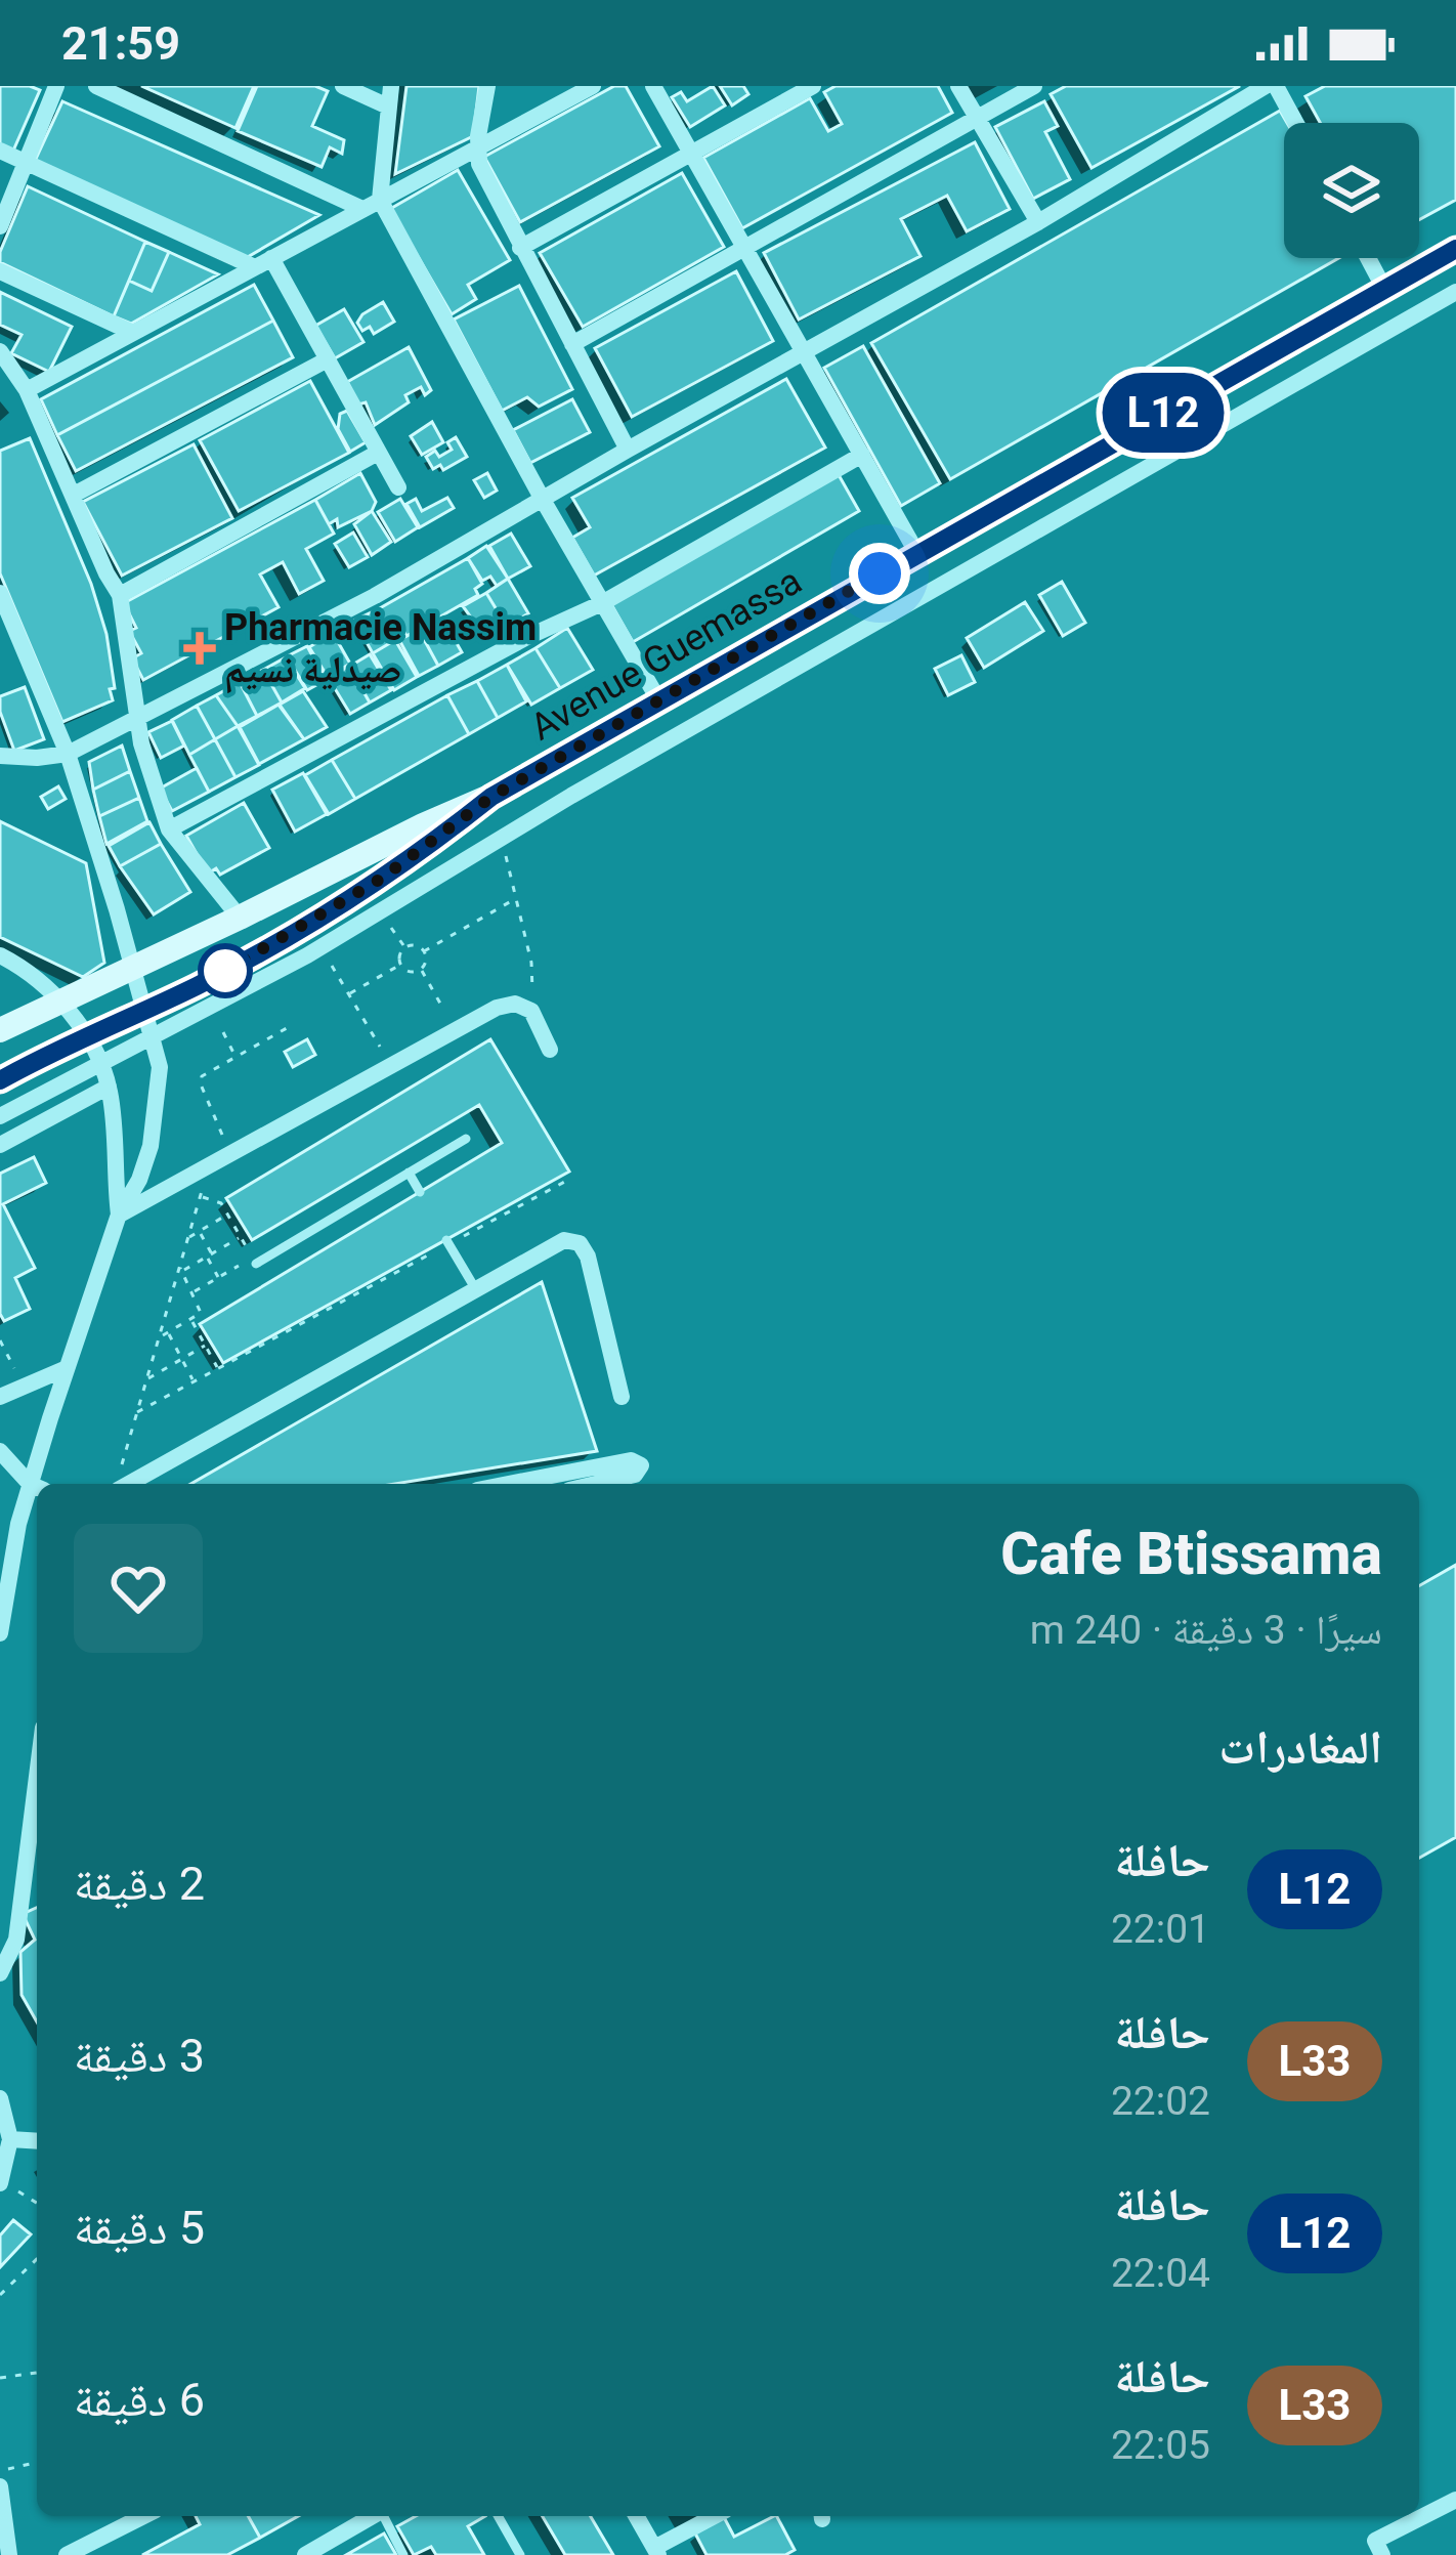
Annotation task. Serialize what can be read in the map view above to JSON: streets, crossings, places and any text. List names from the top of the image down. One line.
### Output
{"streets":{"main road":["Avenue Guemassa"]},"places":{"health":["Pharmacie Nassim صيدلية نسيم"]},"lines":["bus line L12"],"page":{"status":"21:59","on_map":"L12","heading":[["Cafe Btissama","سيرًا · 3 دقيقة · 240 m"],"المغادرات"],"list":[{"mark":"L12","name":"حافلة","note":"22:01","value":"2 دقيقة"},{"mark":"L33","name":"حافلة","note":"22:02","value":"3 دقيقة"},{"mark":"L12","name":"حافلة","note":"22:04","value":"5 دقيقة"},{"mark":"L33","name":"حافلة","note":"22:05","value":"6 دقيقة"}]}}
